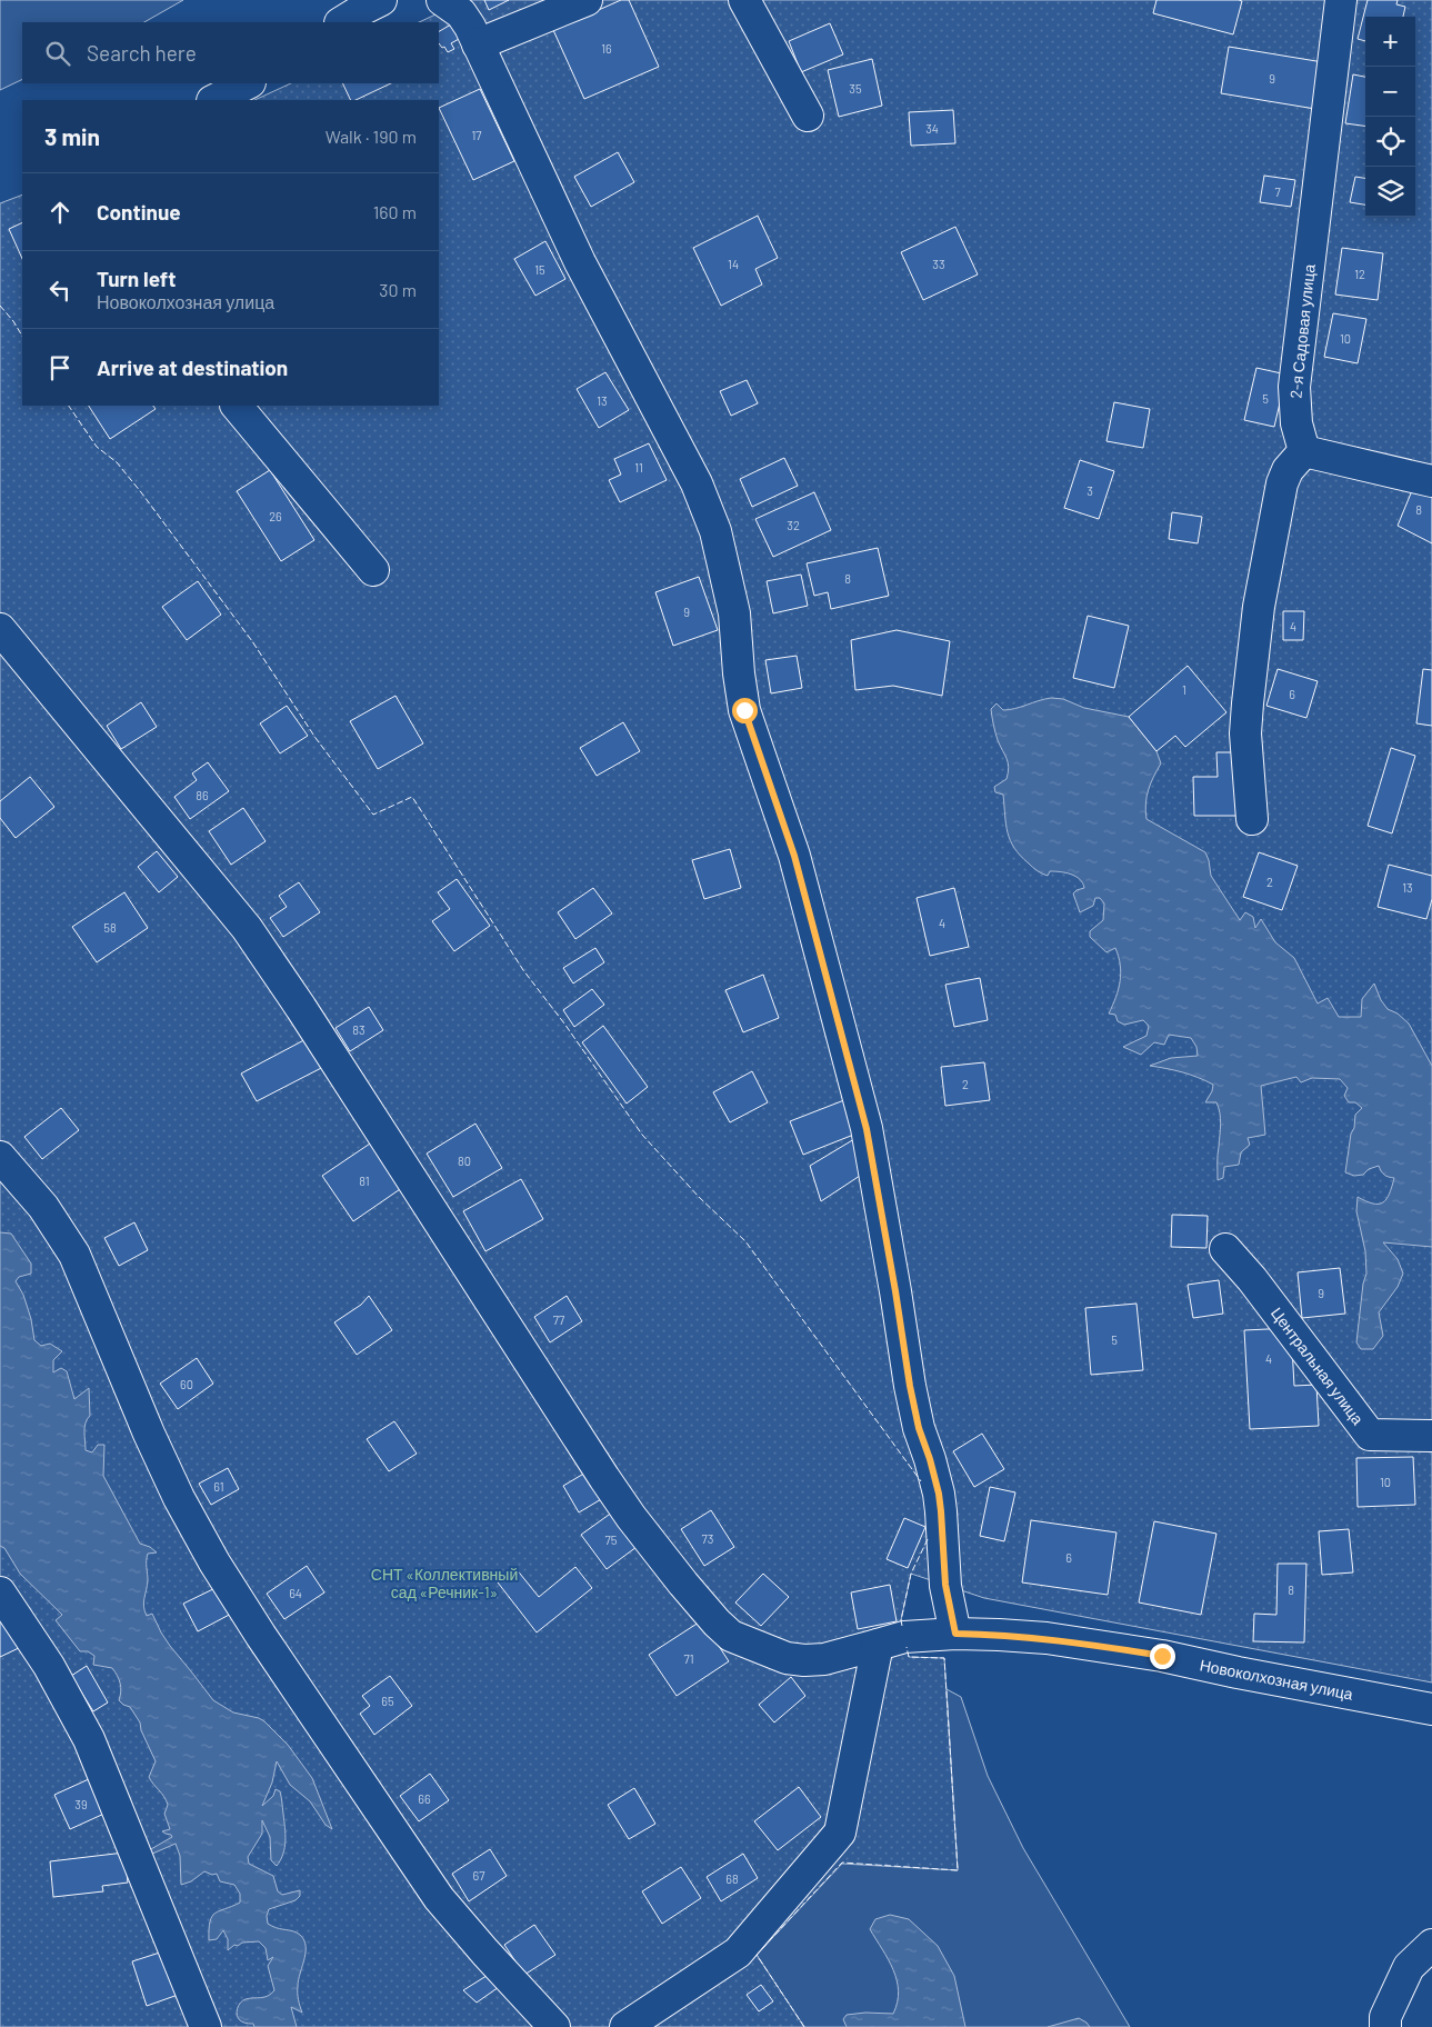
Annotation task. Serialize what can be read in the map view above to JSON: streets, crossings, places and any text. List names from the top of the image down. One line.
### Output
{"streets":{"street":["2-я Садовая улица","Центральная улица","Новоколхозная улица"]},"parks":["СНТ «Коллективный сад «Речник-1»"],"house_numbers":["16","9","35","34","17","7","14","33","15","12","10","5","13","11","3","8","26","32","8","9","4","1","6","86","2","13","4","58","83","2","80","81","9","77","5","4","60","10","61","73","75","6","8","64","71","65","66","39","67","68"],"page":{"map_buttons":["+","−"],"search":"Search here","heading":["3 min","Walk · 190 m"],"list":[["Continue","160 m"],["Turn left","Новоколхозная улица","30 m"],"Arrive at destination"]}}
